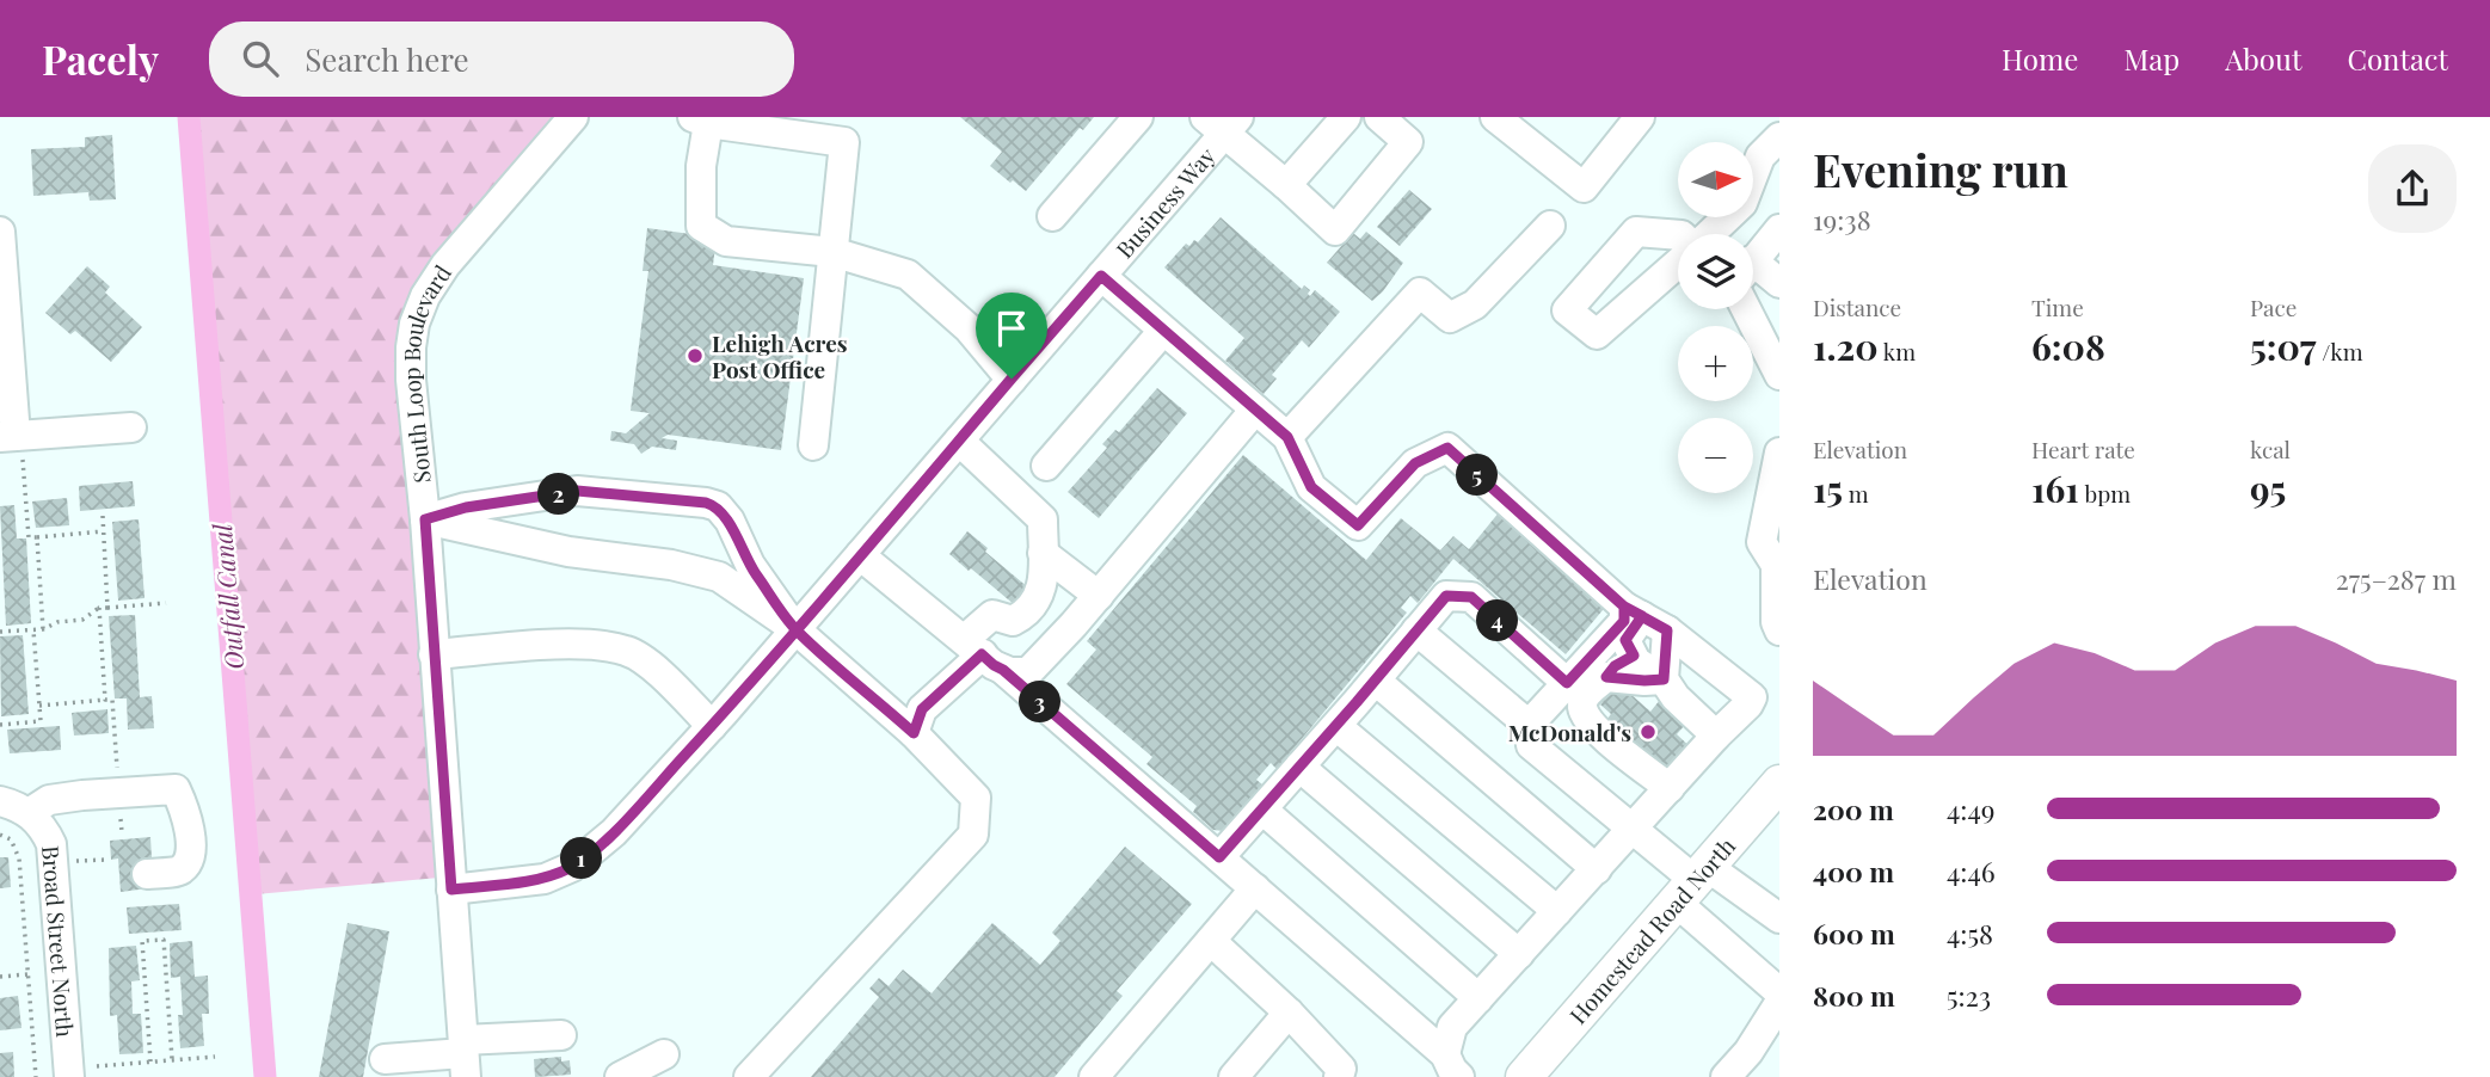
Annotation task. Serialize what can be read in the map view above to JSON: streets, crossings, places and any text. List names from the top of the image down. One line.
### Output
{"streets":{"main road":["Homestead Road North"],"street":["Business Way","South Loop Boulevard","Broad Street North"]},"crossings":[["Business Way","South Loop Boulevard"]],"water":["Outfall Canal"],"places":["Lehigh Acres Post Office","McDonald's"],"north":"right","page":{"header":"Pacely","search":"Search here","nav":["Home","Map","About","Contact"],"heading":["Evening run","19:38"],"map_buttons":["+","−"],"stats":[["Distance","1.20 km"],["Time","6:08"],["Pace","5:07 /km"],["Elevation","15 m"],["Heart rate","161 bpm"],["kcal","95"]],"pins":["5","2","4","3","1"],"chart":["Elevation","275–287 m"],"list":[{"name":"200 m","note":"4:49"},{"name":"400 m","note":"4:46"},{"name":"600 m","note":"4:58"},{"name":"800 m","note":"5:23"}]}}
